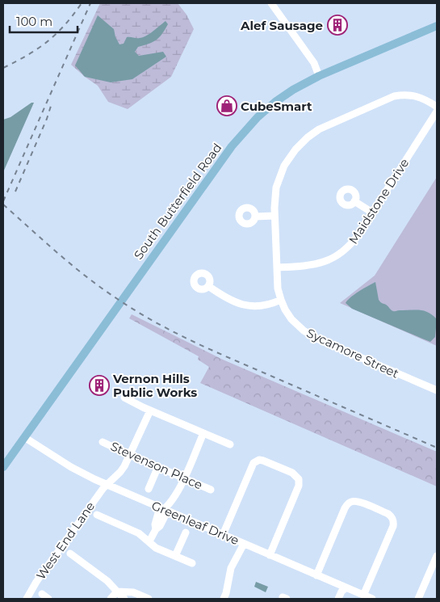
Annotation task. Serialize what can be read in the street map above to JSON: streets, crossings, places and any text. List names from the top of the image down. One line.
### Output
{"streets":{"main road":["South Butterfield Road"],"street":["Maidstone Drive","Sycamore Street","Stevenson Place","Greenleaf Drive","West End Lane"]},"crossings":[["South Butterfield Road","Greenleaf Drive"],["Maidstone Drive","Sycamore Street"],["Stevenson Place","West End Lane"],["Greenleaf Drive","West End Lane"]],"places":{"building":["Alef Sausage","Vernon Hills Public Works"],"shop":["CubeSmart"]},"scale_bar":"100 m"}
